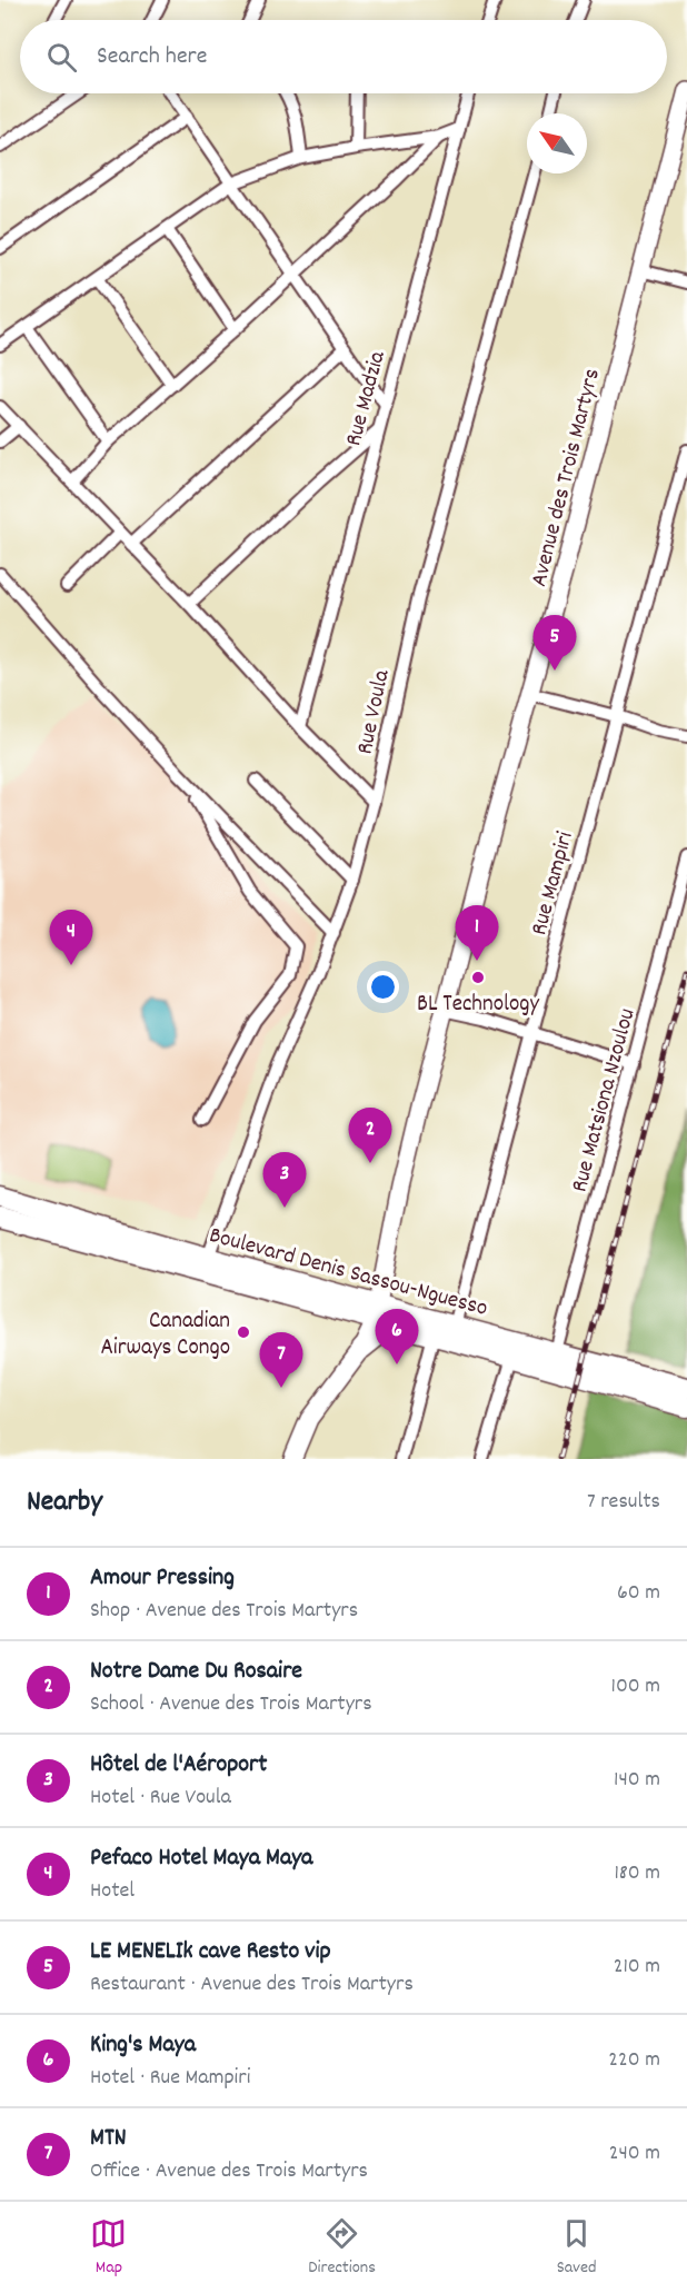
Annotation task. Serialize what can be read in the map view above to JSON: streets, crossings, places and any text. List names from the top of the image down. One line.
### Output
{"streets":{"main road":["Avenue des Trois Martyrs","Boulevard Denis Sassou-Nguesso"],"street":["Rue Madzia","Rue Voula","Rue Mampiri","Rue Matsiona Nzoulou"]},"crossings":[["Avenue des Trois Martyrs","Boulevard Denis Sassou-Nguesso"],["Rue Voula","Boulevard Denis Sassou-Nguesso"],["Rue Mampiri","Boulevard Denis Sassou-Nguesso"],["Rue Matsiona Nzoulou","Boulevard Denis Sassou-Nguesso"]],"places":["BL Technology","Canadian Airways Congo"],"north":"top left","page":{"search":"Search here","pins":["5","1","4","2","3","6","7"],"heading":["Nearby","7 results"],"list":[{"mark":"1","name":"Amour Pressing","note":"Shop · Avenue des Trois Martyrs","value":"60 m"},{"mark":"2","name":"Notre Dame Du Rosaire","note":"School · Avenue des Trois Martyrs","value":"100 m"},{"mark":"3","name":"Hôtel de l'Aéroport","note":"Hotel · Rue Voula","value":"140 m"},{"mark":"4","name":"Pefaco Hotel Maya Maya","note":"Hotel","value":"180 m"},{"mark":"5","name":"LE MENELIk cave Resto vip","note":"Restaurant · Avenue des Trois Martyrs","value":"210 m"},{"mark":"6","name":"King's Maya","note":"Hotel · Rue Mampiri","value":"220 m"},{"mark":"7","name":"MTN","note":"Office · Avenue des Trois Martyrs","value":"240 m"}],"nav":["Map","Directions","Saved"]}}
